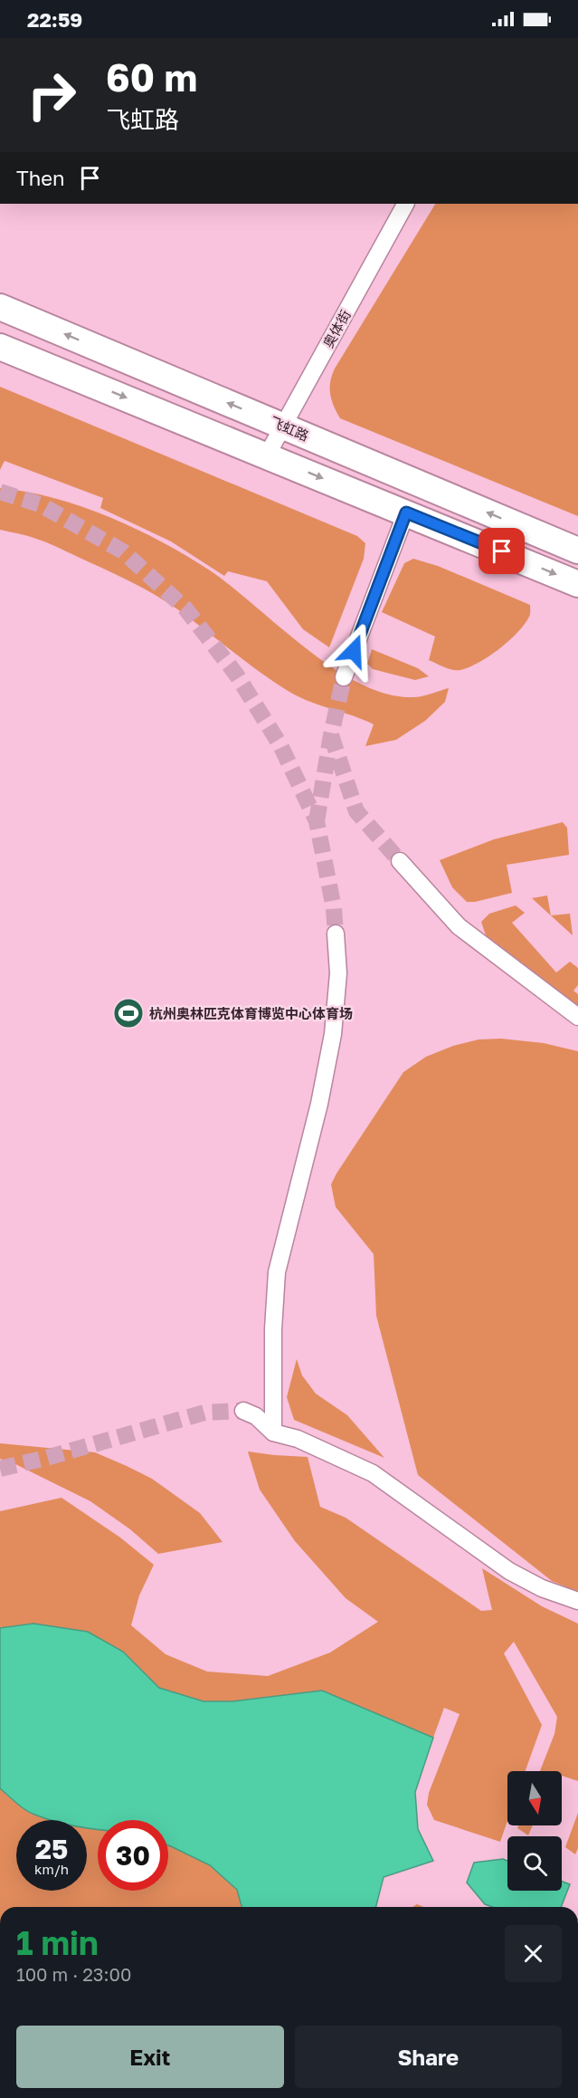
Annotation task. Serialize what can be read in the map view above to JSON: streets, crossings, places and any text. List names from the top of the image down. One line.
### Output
{"streets":{"main road":["飞虹路"],"street":["奥体街"]},"crossings":[["奥体街","飞虹路"]],"places":{"sports":["杭州奥林匹克体育博览中心体育场"]},"north":"bottom","page":{"status":"22:59","turn":["60 m","飞虹路"],"then":"Then","speed":"25 km/h","limit":"30","heading":["1 min","100 m · 23:00"],"buttons":["Exit","Share"]}}
